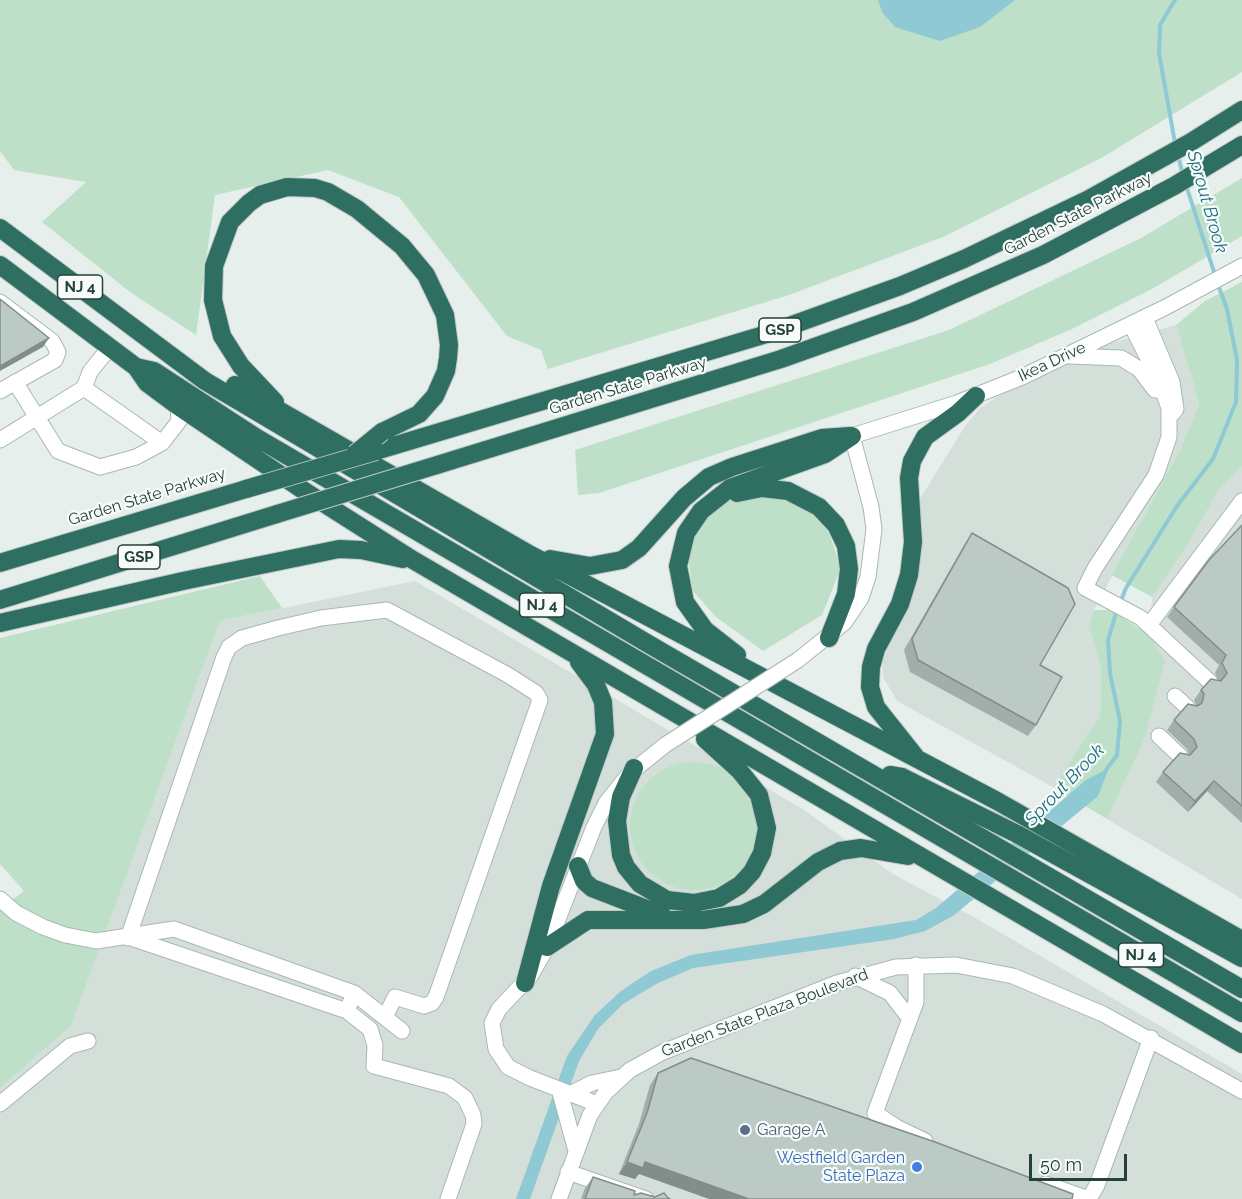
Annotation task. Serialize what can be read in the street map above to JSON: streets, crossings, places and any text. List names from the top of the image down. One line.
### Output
{"streets":{"highway":["Garden State Parkway","NJ 4","GSP"],"street":["Ikea Drive","Garden State Plaza Boulevard"]},"water":["Sprout Brook"],"places":["Garage A","Westfield Garden State Plaza"],"scale_bar":"50 m"}
